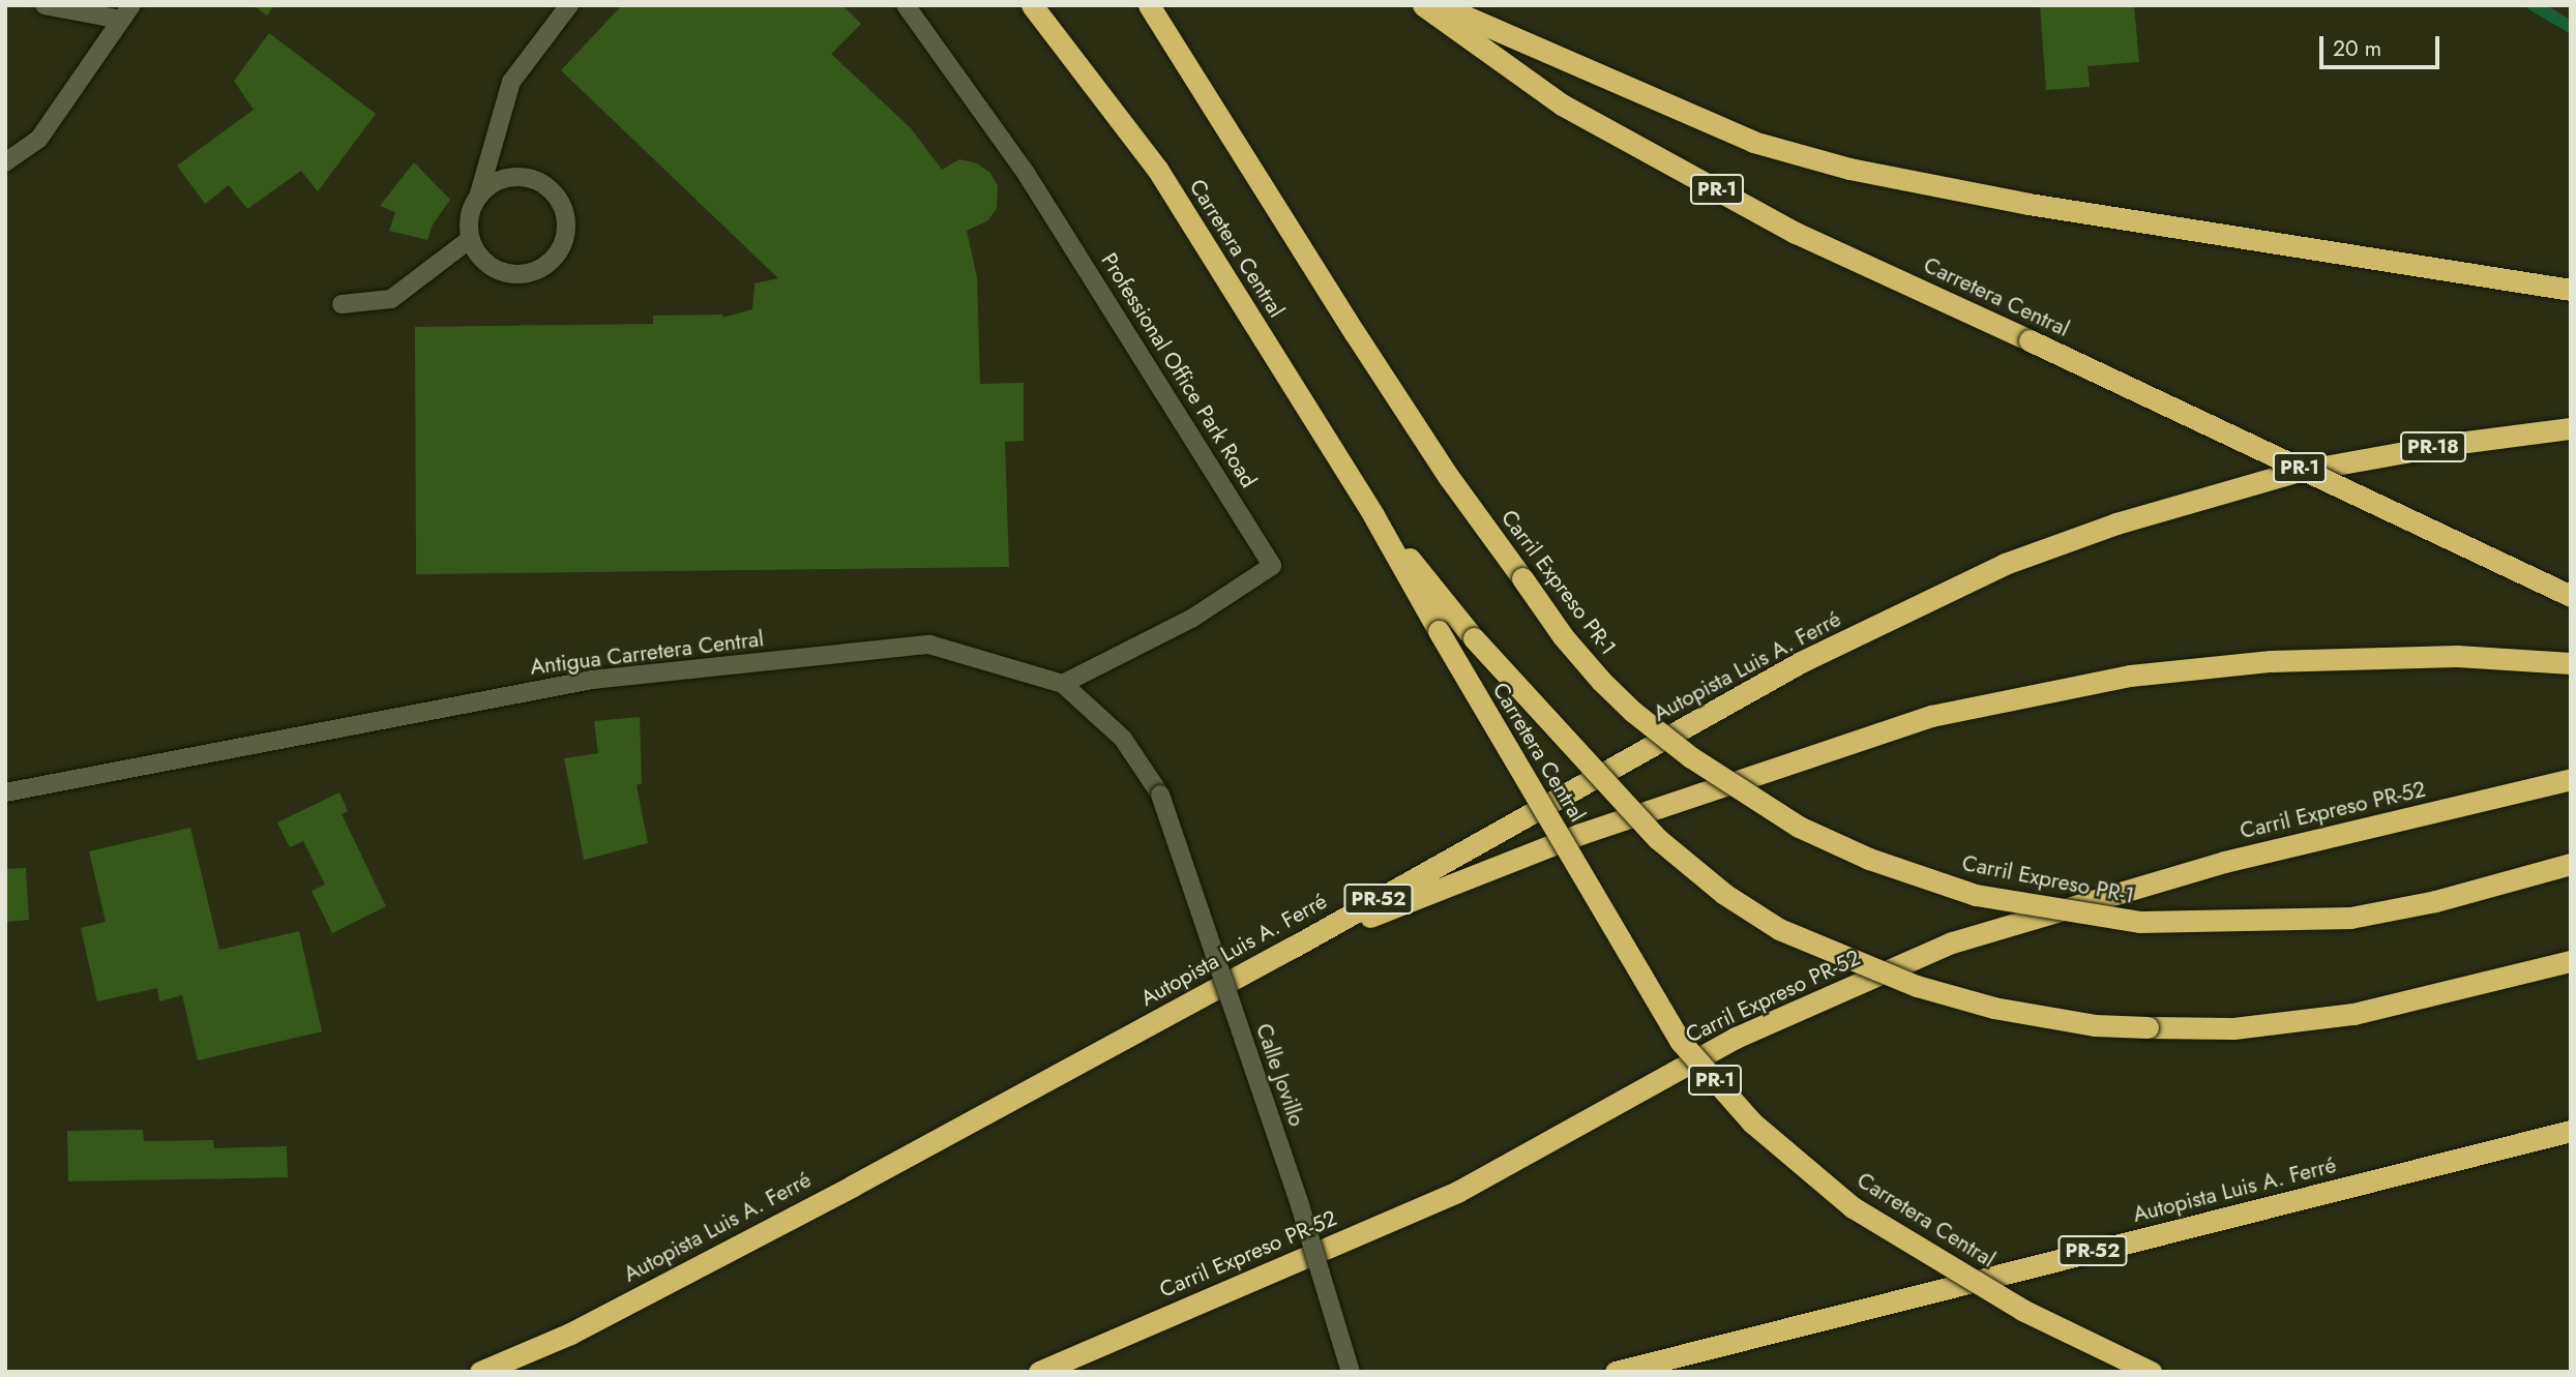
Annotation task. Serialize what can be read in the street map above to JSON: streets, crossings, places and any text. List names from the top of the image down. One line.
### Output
{"streets":{"highway":["PR-1","Carretera Central","PR-18","Carril Expreso PR-1","Autopista Luis A. Ferré","Carril Expreso PR-52","PR-52"],"street":["Professional Office Park Road","Antigua Carretera Central","Calle Jovillo"]},"crossings":[["Professional Office Park Road","Antigua Carretera Central"],["PR-18","Autopista Luis A. Ferré"],["Antigua Carretera Central","Calle Jovillo"]],"scale_bar":"20 m"}
